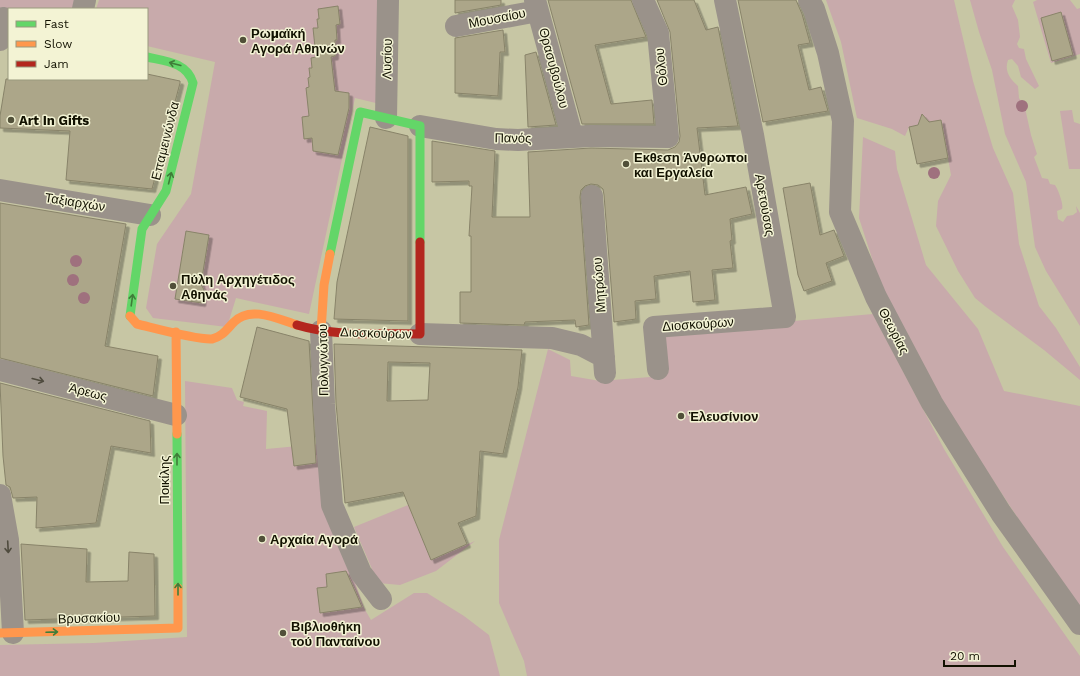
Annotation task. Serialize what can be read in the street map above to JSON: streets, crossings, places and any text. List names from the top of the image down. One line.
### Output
{"streets":{"street":["Μουσαίου","Λυσίου","Θόλου","Θρασυβούλου","Πανός","Επαμεινώνδα","Ταξιαρχών","Αρετούσας","Μητρώου","Διοσκούρων","Θεωρίας","Πολυγνώτου","Άρεως","Ποικίλης","Βρυσακίου"]},"crossings":[["Μουσαίου","Θρασυβούλου"],["Λυσίου","Πανός"],["Θόλου","Πανός"],["Θρασυβούλου","Πανός"],["Πανός","Διοσκούρων"],["Πανός","Πολυγνώτου"],["Επαμεινώνδα","Ταξιαρχών"],["Επαμεινώνδα","Διοσκούρων"],["Επαμεινώνδα","Ποικίλης"],["Αρετούσας","Διοσκούρων"],["Μητρώου","Διοσκούρων"],["Διοσκούρων","Πολυγνώτου"],["Διοσκούρων","Ποικίλης"],["Άρεως","Ποικίλης"],["Ποικίλης","Βρυσακίου"]],"one_way":["Άρεως","Ποικίλης","Βρυσακίου"],"places":["Ρωμαϊκή Αγορά Αθηνών","Art In Gifts","Εκθεση Άνθρωποι και Εργαλεία","Πύλη Αρχηγέτιδος Αθηνάς","Ἐλευσίνιον","Αρχαία Αγορά","Βιβλιοθήκη τού Πανταίνου"],"legend":["Fast","Slow","Jam"],"scale_bar":"20 m"}
